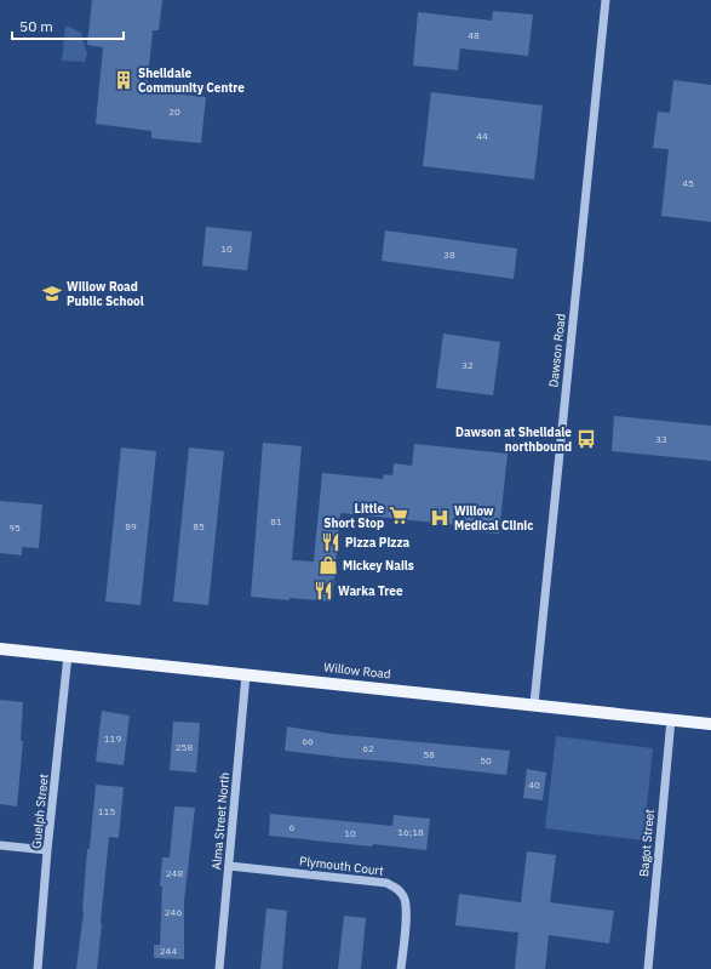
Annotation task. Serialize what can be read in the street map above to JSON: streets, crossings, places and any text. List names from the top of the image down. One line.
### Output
{"streets":{"main road":["Willow Road"],"street":["Dawson Road","Guelph Street","Alma Street North","Bagot Street","Plymouth Court"]},"crossings":[["Dawson Road","Willow Road"],["Willow Road","Guelph Street"],["Willow Road","Alma Street North"],["Willow Road","Bagot Street"],["Alma Street North","Plymouth Court"]],"places":{"building":["Shelldale Community Centre"],"school or university":["Willow Road Public School"],"bus stop":["Dawson at Shelldale northbound"],"supermarket":["Little Short Stop"],"hospital":["Willow Medical Clinic"],"restaurant":["Pizza Pizza","Warka Tree"],"shop":["Mickey Nails"]},"house_numbers":["48","20","44","45","10","38","32","33","81","89","85","95","119","66","258","62","58","50","40","115","6","16;18","10","248","246","244"],"scale_bar":"50 m"}
